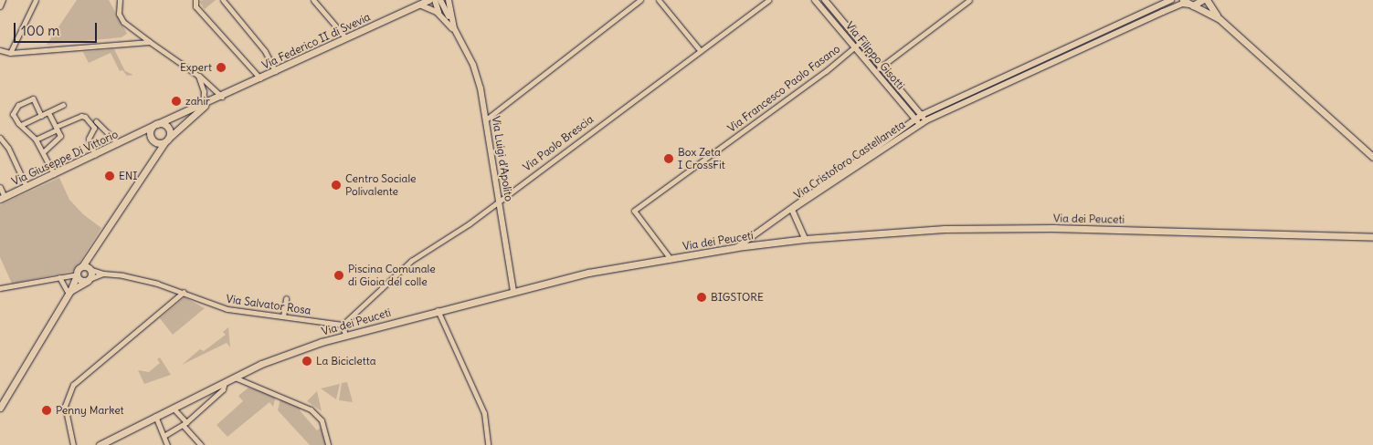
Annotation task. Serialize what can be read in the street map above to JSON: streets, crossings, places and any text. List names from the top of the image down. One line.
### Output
{"streets":{"main road":["Via Federico II di Svevia","Via Giuseppe Di Vittorio","Via dei Peuceti"],"street":["Via Filippo Gisotti","Via Francesco Paolo Fasano","Via Paolo Brescia","Via Luigi d'Apolito","Via Cristoforo Castellaneta","Via Salvator Rosa"]},"crossings":[["Via Federico II di Svevia","Via Giuseppe Di Vittorio"],["Via Federico II di Svevia","Via Luigi d'Apolito"],["Via Filippo Gisotti","Via Francesco Paolo Fasano"],["Via Filippo Gisotti","Via Cristoforo Castellaneta"],["Via Francesco Paolo Fasano","Via dei Peuceti"],["Via Paolo Brescia","Via Luigi d'Apolito"],["Via Paolo Brescia","Via Salvator Rosa"],["Via Luigi d'Apolito","Via dei Peuceti"]],"places":["Expert","zahir","Box Zeta I CrossFit","ENI","Centro Sociale Polivalente","Piscina Comunale di Gioia del colle","BIGSTORE","La Bicicletta","Penny Market"],"scale_bar":"100 m"}
